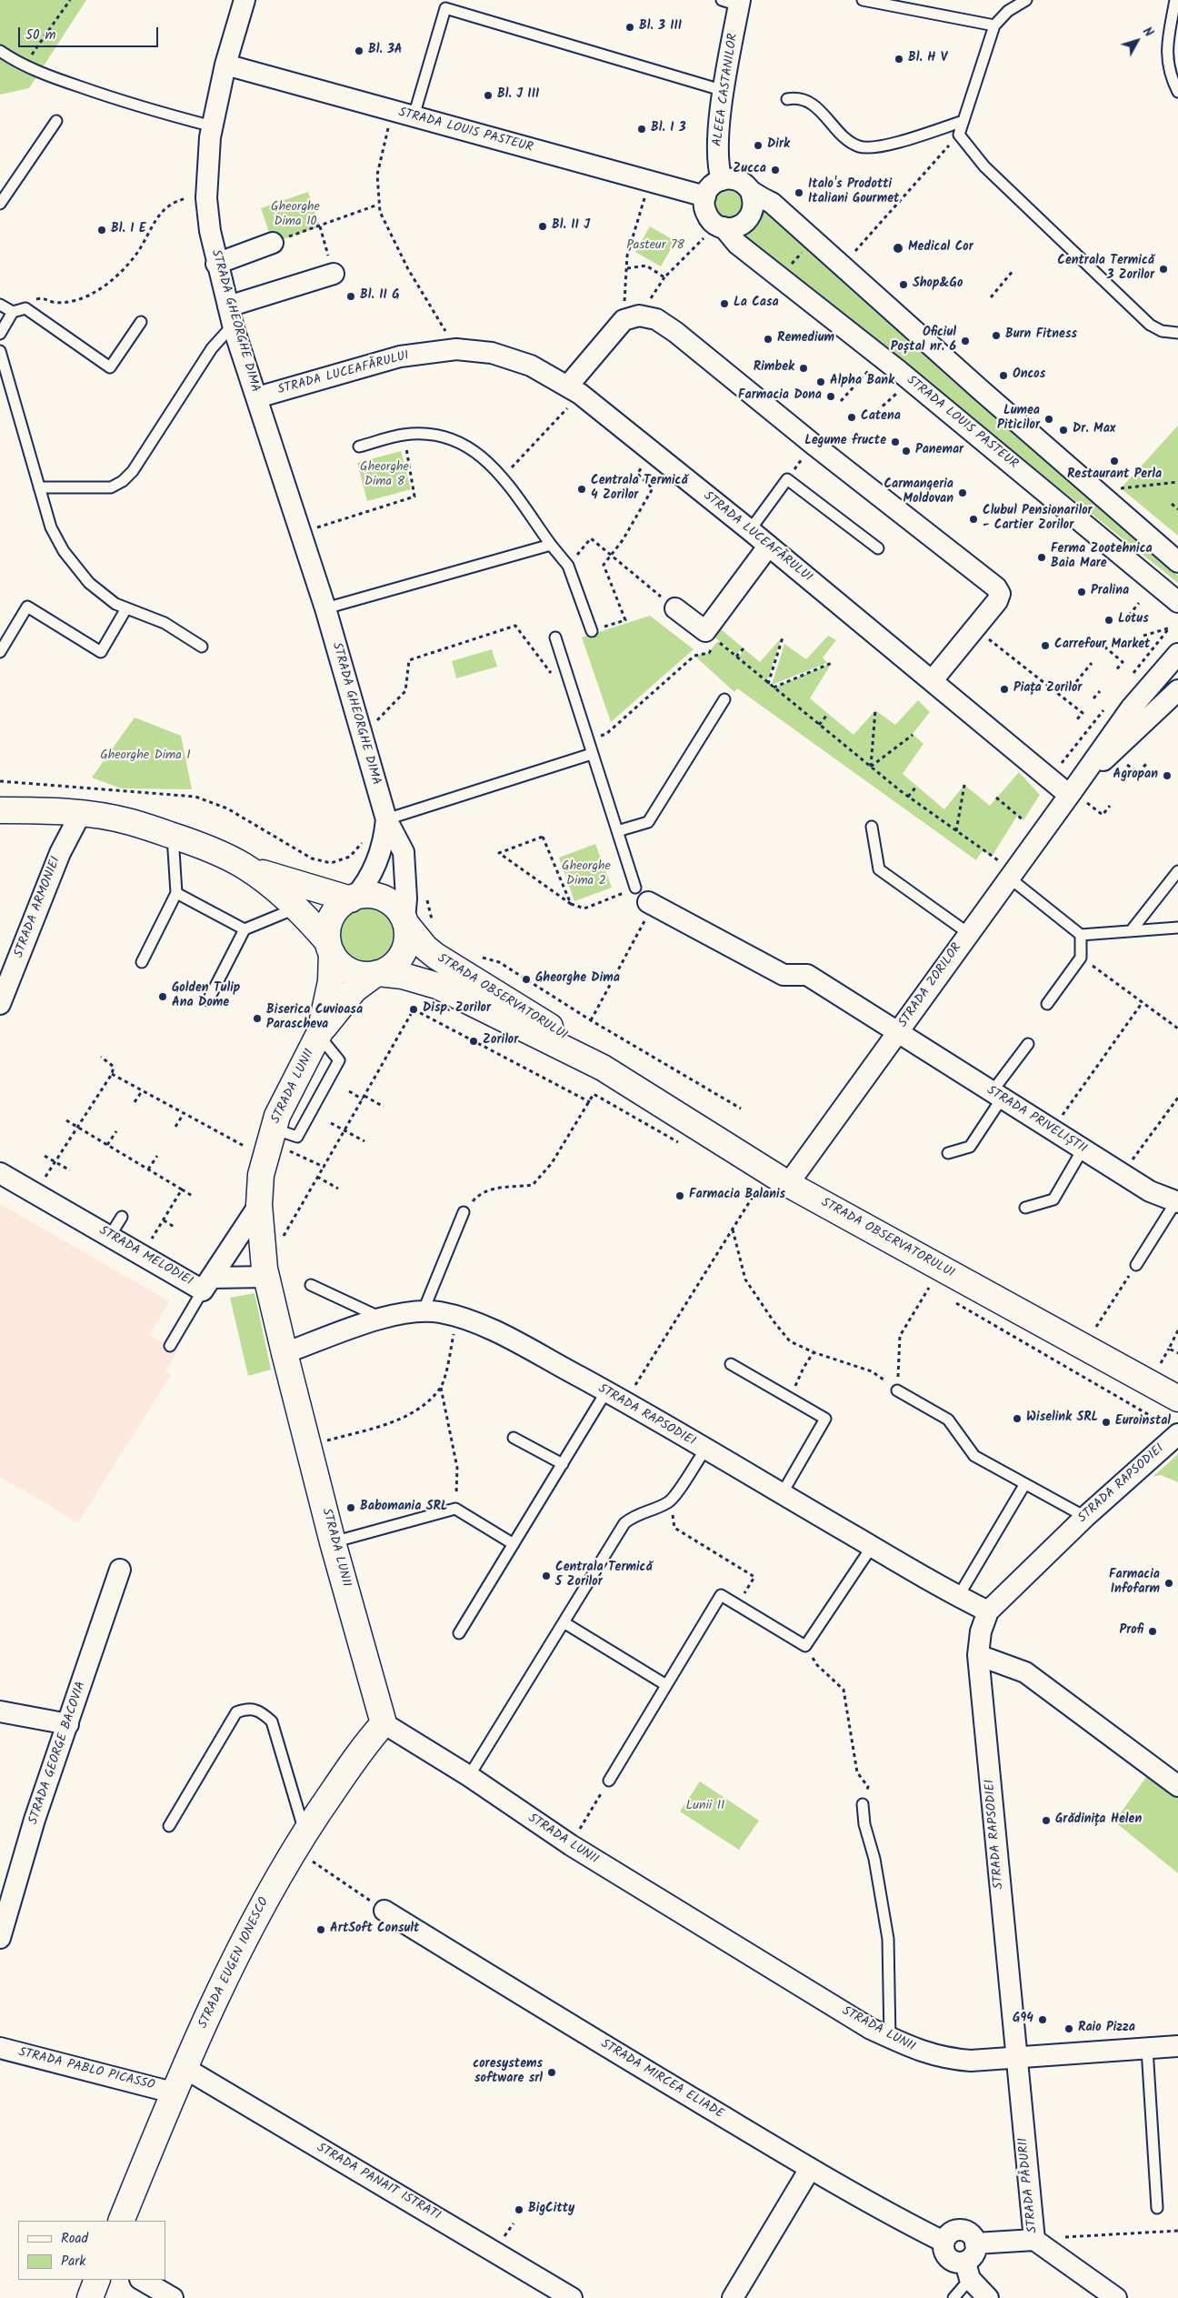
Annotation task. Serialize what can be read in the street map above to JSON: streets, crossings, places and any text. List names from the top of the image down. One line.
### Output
{"streets":{"main road":["STRADA OBSERVATORULUI","STRADA LUNII","STRADA EUGEN IONESCO"],"street":["ALEEA CASTANILOR","STRADA LOUIS PASTEUR","STRADA GHEORGHE DIMA","STRADA LUCEAFĂRULUI","STRADA ARMONIEI","STRADA ZORILOR","STRADA PRIVELIȘTII","STRADA MELODIEI","STRADA RAPSODIEI","STRADA GEORGE BACOVIA","STRADA PABLO PICASSO","STRADA MIRCEA ELIADE","STRADA PANAIT ISTRATI","STRADA PĂDURII"]},"crossings":[["ALEEA CASTANILOR","STRADA LOUIS PASTEUR"],["STRADA LOUIS PASTEUR","STRADA GHEORGHE DIMA"],["STRADA GHEORGHE DIMA","STRADA LUCEAFĂRULUI"],["STRADA GHEORGHE DIMA","STRADA OBSERVATORULUI"],["STRADA GHEORGHE DIMA","STRADA LUNII"],["STRADA LUCEAFĂRULUI","STRADA ZORILOR"],["STRADA ZORILOR","STRADA OBSERVATORULUI"],["STRADA ZORILOR","STRADA PRIVELIȘTII"],["STRADA OBSERVATORULUI","STRADA LUNII"],["STRADA LUNII","STRADA MELODIEI"],["STRADA LUNII","STRADA RAPSODIEI"],["STRADA LUNII","STRADA EUGEN IONESCO"],["STRADA LUNII","STRADA PĂDURII"],["STRADA RAPSODIEI","STRADA PĂDURII"],["STRADA EUGEN IONESCO","STRADA PABLO PICASSO"],["STRADA EUGEN IONESCO","STRADA PANAIT ISTRATI"]],"parks":["Gheorghe Dima 10","Pasteur 78","Gheorghe Dima 8","Gheorghe Dima 1","Gheorghe Dima 2","Lunii 11"],"places":["Bl. 3 III","Bl. 3A","Bl. H V","Bl. J III","Bl. I 3","Dirk","Zucca","Italo's Prodotti Italiani Gourmet","Bl. II J","Bl. I E","Medical Cor","Centrala Termică 3 Zorilor","Shop&Go","Bl. II G","La Casa","Burn Fitness","Remedium","Oficiul Poștal nr. 6","Rimbek","Oncos","Alpha Bank","Farmacia Dona","Catena","Lumea Piticilor","Dr. Max","Legume fructe","Panemar","Restaurant Perla","Centrala Termică 4 Zorilor","Carmangeria Moldovan","Clubul Pensionarilor - Cartier Zorilor","Ferma Zootehnica Baia Mare","Pralina","Lotus","Carrefour Market","Piața Zorilor","Agropan","Gheorghe Dima","Golden Tulip Ana Dome","Disp. Zorilor","Biserica Cuvioasa Parascheva","Zorilor","Farmacia Balanis","Wiselink SRL","Euroinstal","Babomania SRL","Centrala Termică 5 Zorilor","Farmacia Infofarm","Profi","Grădinița Helen","ArtSoft Consult","G94","Raio Pizza","coresystems software srl","BigCitty"],"legend":["Road","Park"],"scale_bar":"50 m","north":"top right"}
